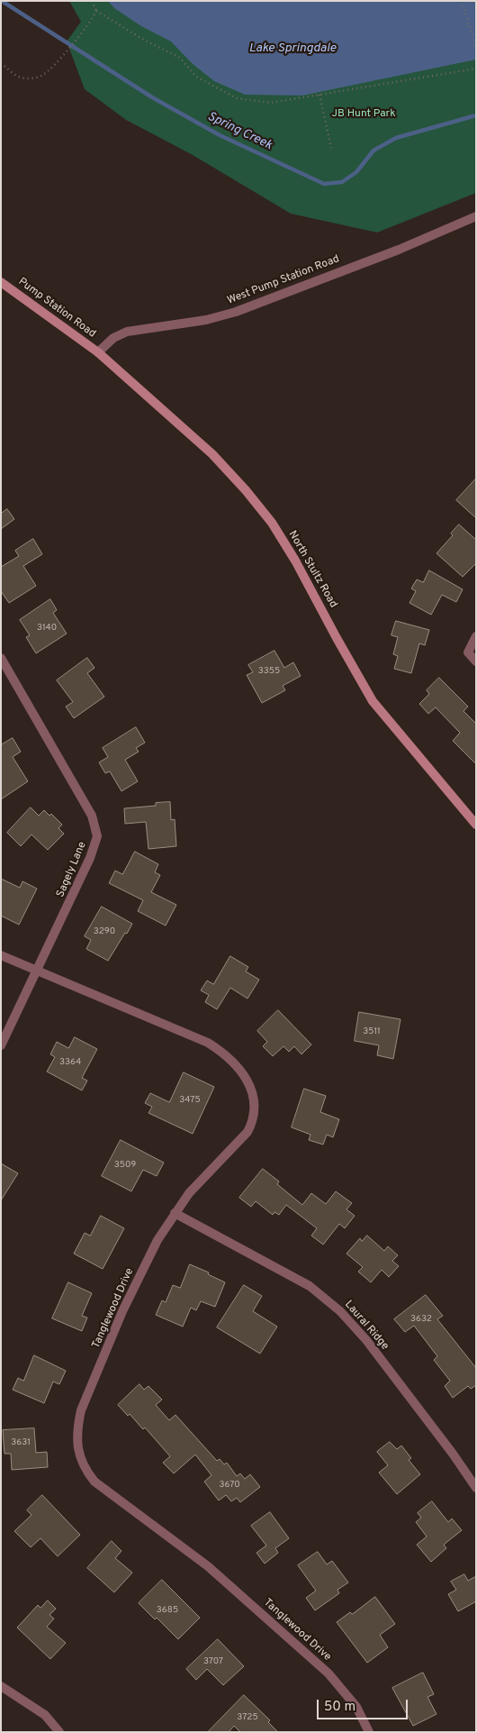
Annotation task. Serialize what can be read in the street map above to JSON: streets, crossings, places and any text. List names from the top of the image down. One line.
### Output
{"streets":{"street":["West Pump Station Road","Pump Station Road","North Stultz Road","Sagely Lane","Tanglewood Drive","Laural Ridge"]},"crossings":[["West Pump Station Road","Pump Station Road"],["West Pump Station Road","North Stultz Road"],["Pump Station Road","North Stultz Road"],["Sagely Lane","Tanglewood Drive"],["Tanglewood Drive","Laural Ridge"]],"water":["Lake Springdale","Spring Creek"],"parks":["JB Hunt Park"],"house_numbers":["3140","3355","3290","3511","3364","3475","3509","3632","3631","3670","3685","3707","3725"],"scale_bar":"50 m"}
